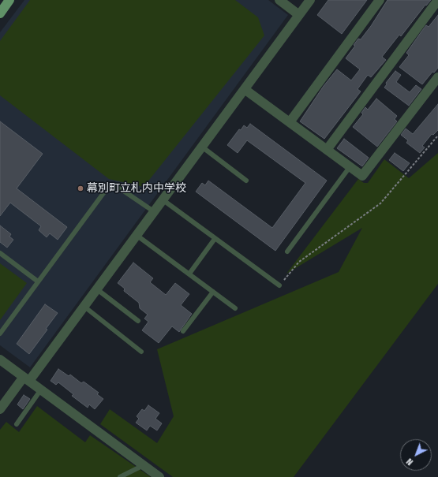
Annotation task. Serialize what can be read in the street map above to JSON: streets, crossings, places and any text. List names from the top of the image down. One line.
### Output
{"places":["幕別町立札内中学校"],"north":"bottom left"}
